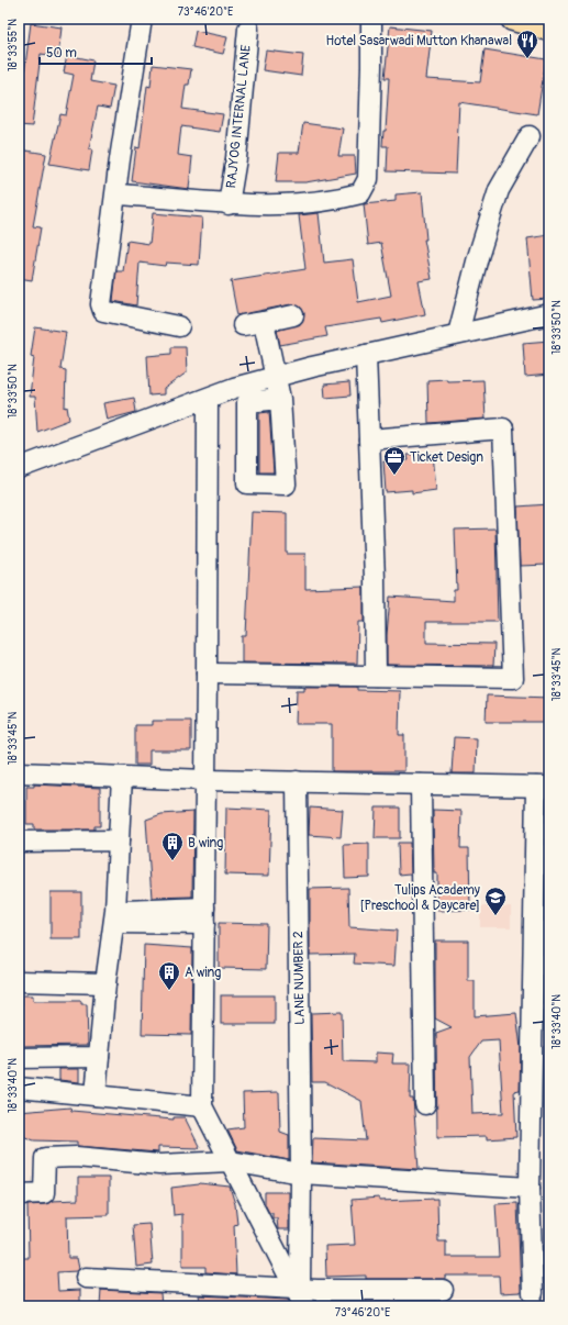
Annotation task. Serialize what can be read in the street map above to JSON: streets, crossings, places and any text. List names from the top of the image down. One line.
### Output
{"streets":{"street":["RAJYOG INTERNAL LANE","LANE NUMBER 2"]},"places":{"restaurant":["Hotel Sasarwadi Mutton Khanawal"],"office":["Ticket Design"],"building":["B wing","A wing"],"school or university":["Tulips Academy [Preschool & Daycare]"]},"scale_bar":"50 m","coordinates":["73°46'20\"E","18°33'55\"N","18°33'50\"N","18°33'45\"N","18°33'40\"N"]}
